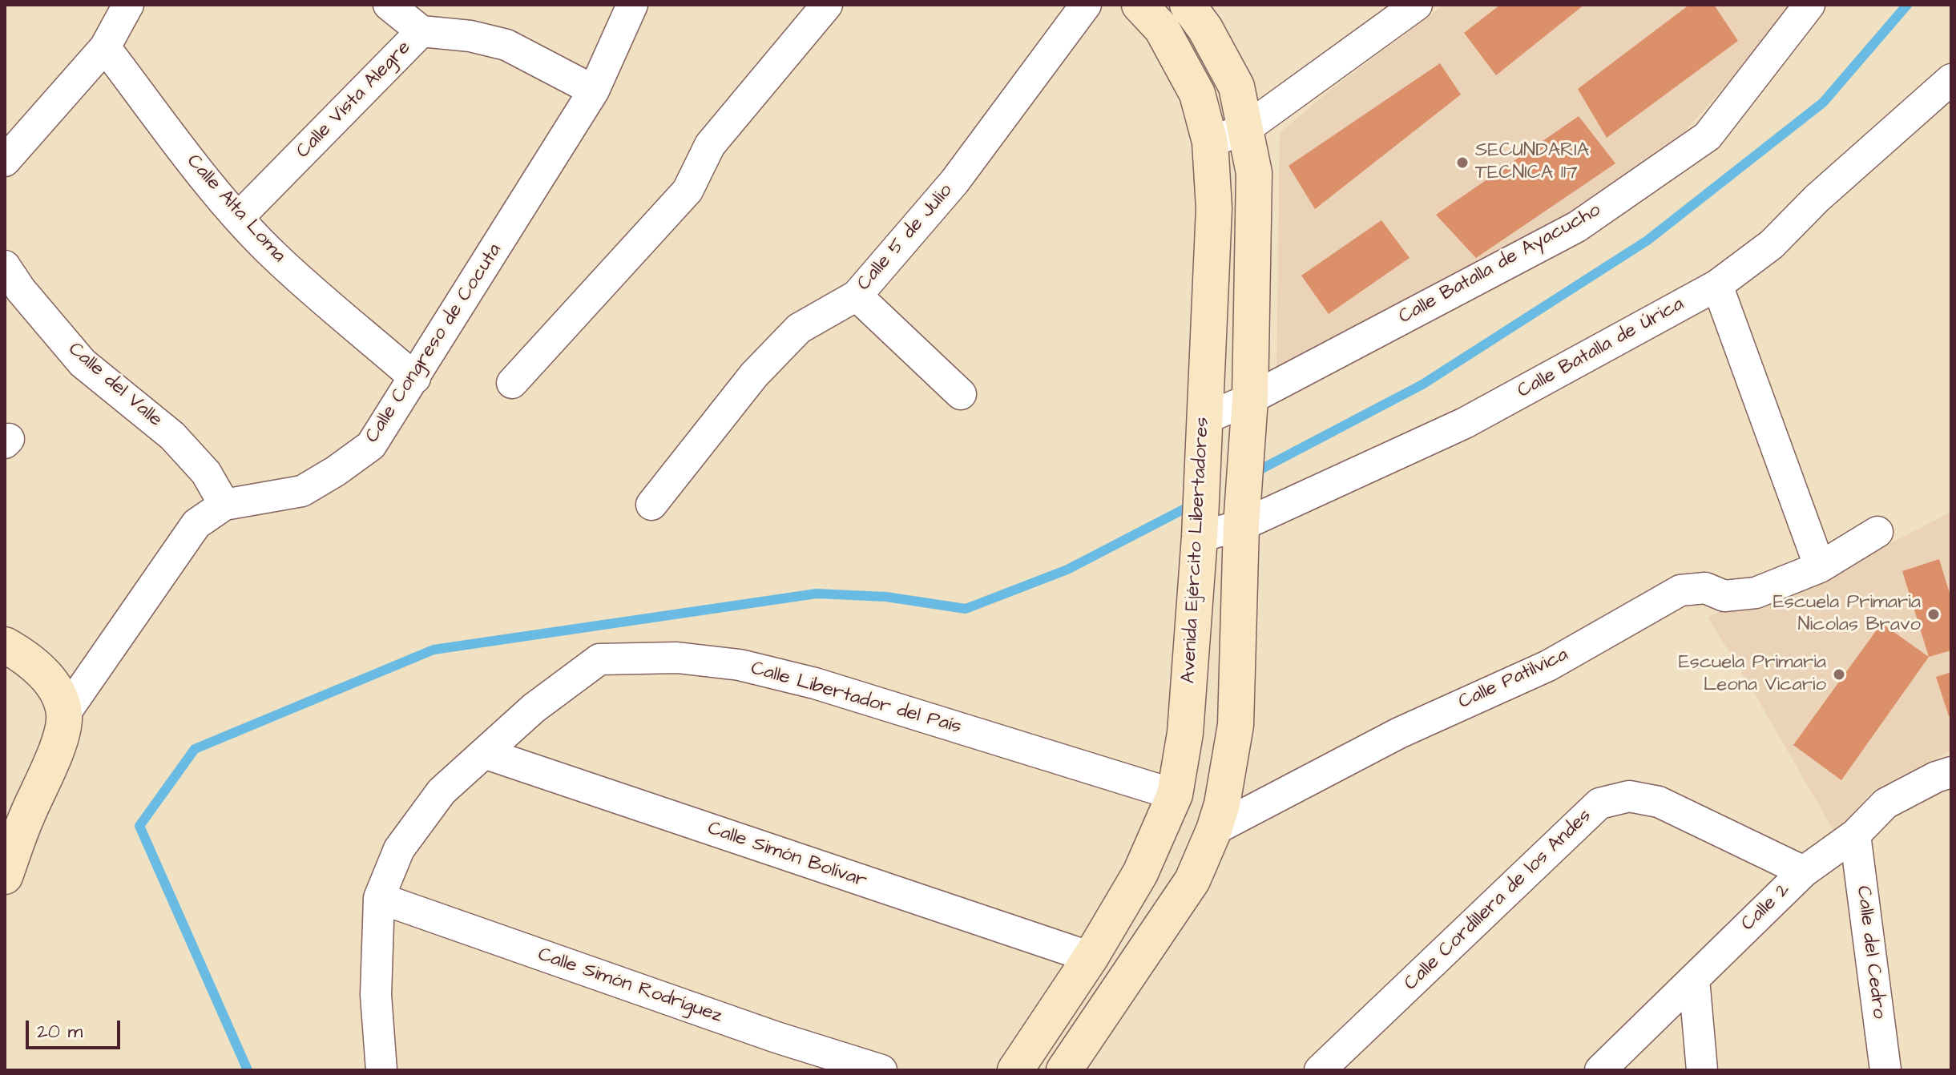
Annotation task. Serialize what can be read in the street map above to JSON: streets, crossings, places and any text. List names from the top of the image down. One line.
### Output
{"streets":{"main road":["Avenida Ejército Libertadores"],"street":["Calle Vista Alegre","Calle Alta Loma","Calle 5 de Julio","Calle Batalla de Ayacucho","Calle Congreso de Cocuta","Calle Batalla de Úrica","Calle del Valle","Calle Patilvica","Calle Libertador del País","Calle Simón Bolívar","Calle Cordillera de los Andes","Calle 2","Calle del Cedro","Calle Simón Rodríguez"]},"crossings":[["Calle Vista Alegre","Calle Alta Loma"],["Calle Vista Alegre","Calle Congreso de Cocuta"],["Calle Alta Loma","Calle Congreso de Cocuta"],["Calle Batalla de Ayacucho","Avenida Ejército Libertadores"],["Calle Congreso de Cocuta","Calle del Valle"],["Calle Batalla de Úrica","Avenida Ejército Libertadores"],["Avenida Ejército Libertadores","Calle Libertador del País"],["Avenida Ejército Libertadores","Calle Simón Bolívar"],["Calle Libertador del País","Calle Simón Bolívar"],["Calle Libertador del País","Calle Simón Rodríguez"],["Calle Cordillera de los Andes","Calle 2"],["Calle 2","Calle del Cedro"]],"places":["SECUNDARIA TECNICA 117","Escuela Primaria Nicolas Bravo","Escuela Primaria Leona Vicario"],"scale_bar":"20 m"}
